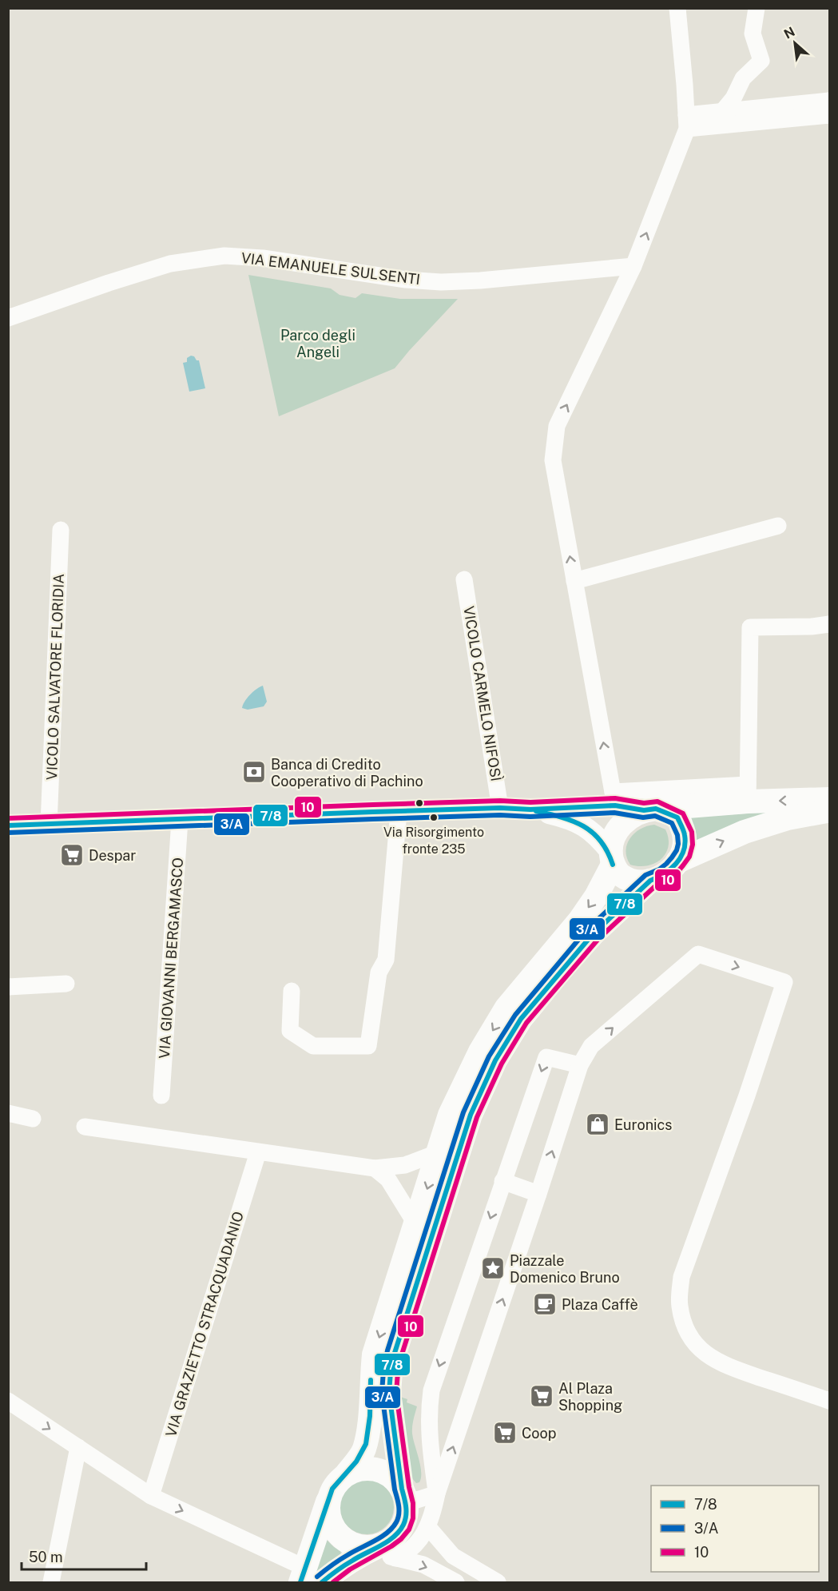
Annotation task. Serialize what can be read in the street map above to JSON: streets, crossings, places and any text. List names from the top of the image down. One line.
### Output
{"streets":{"street":["VIA EMANUELE SULSENTI","VICOLO SALVATORE FLORIDIA","VICOLO CARMELO NIFOSÌ","VIA GIOVANNI BERGAMASCO","VIA GRAZIETTO STRACQUADANIO"]},"parks":["Parco degli Angeli"],"places":{"bank":["Banca di Credito Cooperativo di Pachino"],"other":["Via Risorgimento fronte 235"],"supermarket":["Despar","Al Plaza Shopping","Coop"],"shop":["Euronics"],"place":["Piazzale Domenico Bruno"],"cafe":["Plaza Caffè"]},"lines":["transit line 10","transit line 7/8","transit line 3/A"],"legend":["7/8","3/A","10"],"scale_bar":"50 m","north":"top left"}
